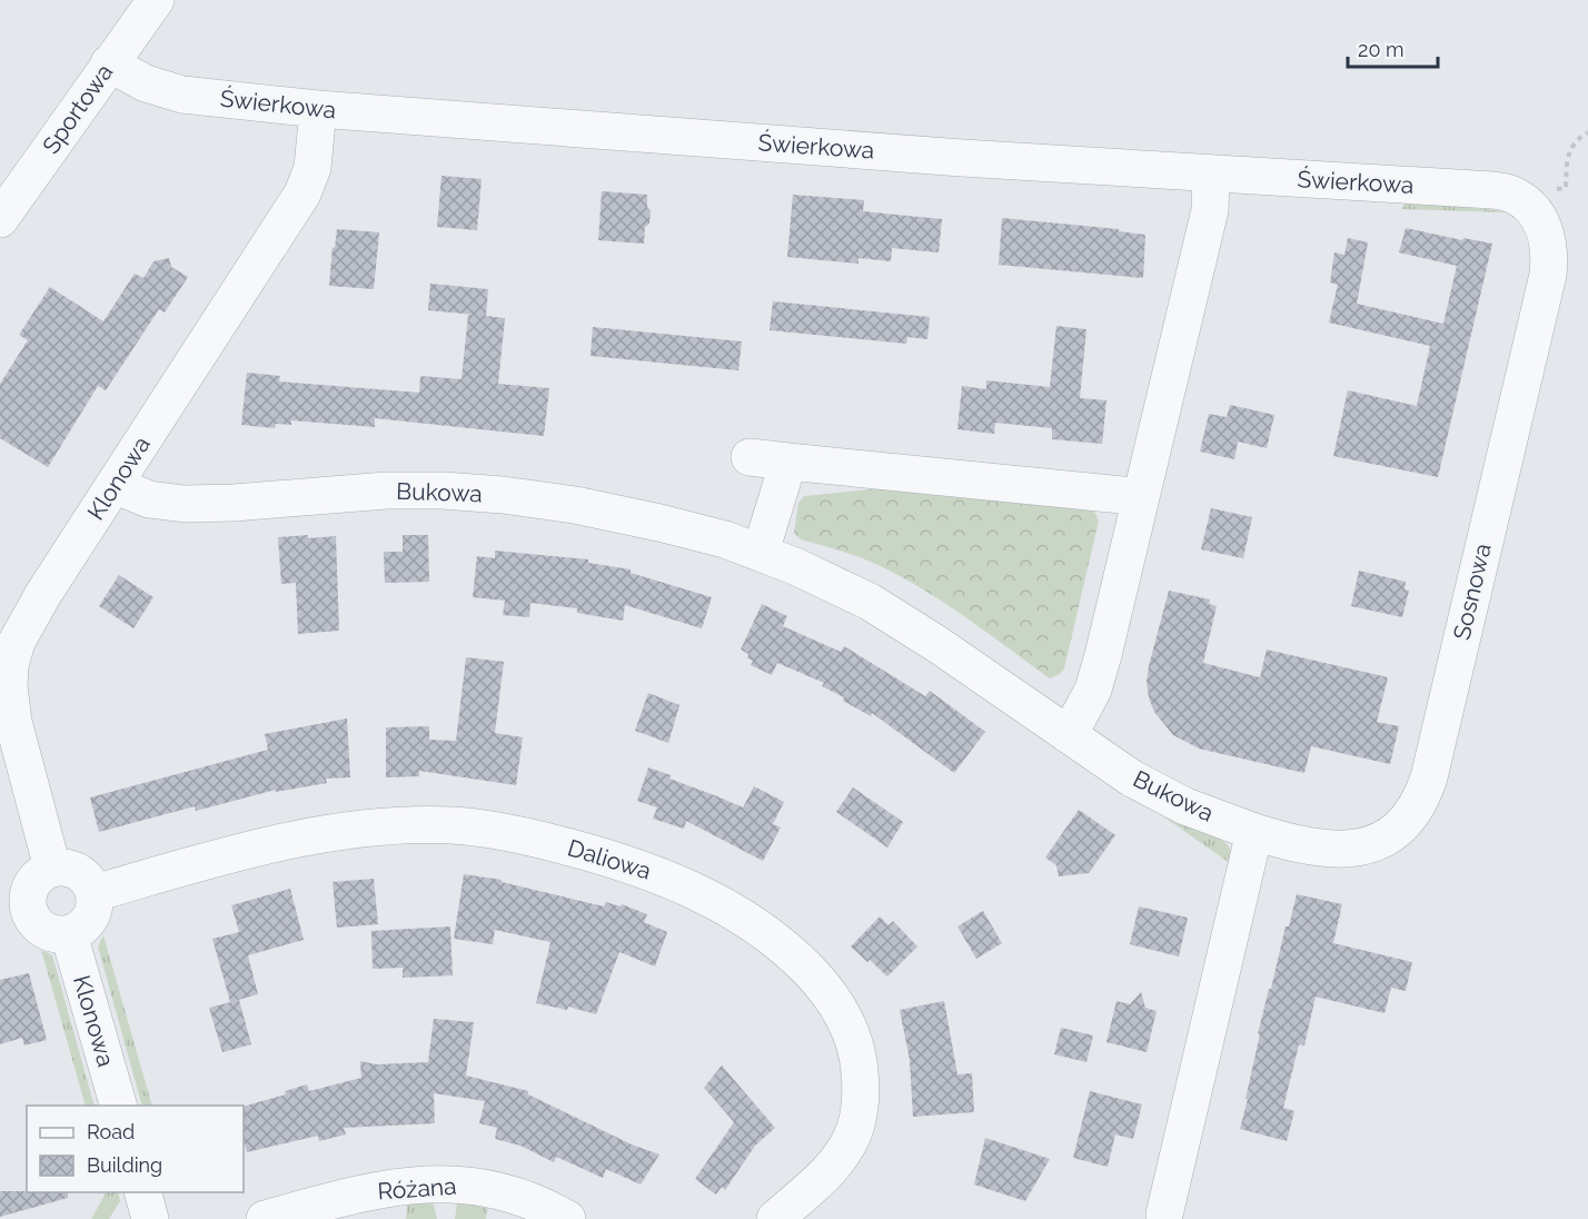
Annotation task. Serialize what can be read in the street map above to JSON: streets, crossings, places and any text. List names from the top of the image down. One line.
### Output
{"streets":{"street":["Świerkowa","Sportowa","Klonowa","Bukowa","Sosnowa","Daliowa","Różana"]},"crossings":[["Świerkowa","Sportowa"],["Świerkowa","Klonowa"],["Świerkowa","Sosnowa"],["Klonowa","Bukowa"],["Klonowa","Daliowa"],["Bukowa","Sosnowa"]],"legend":["Road","Building"],"scale_bar":"20 m"}
